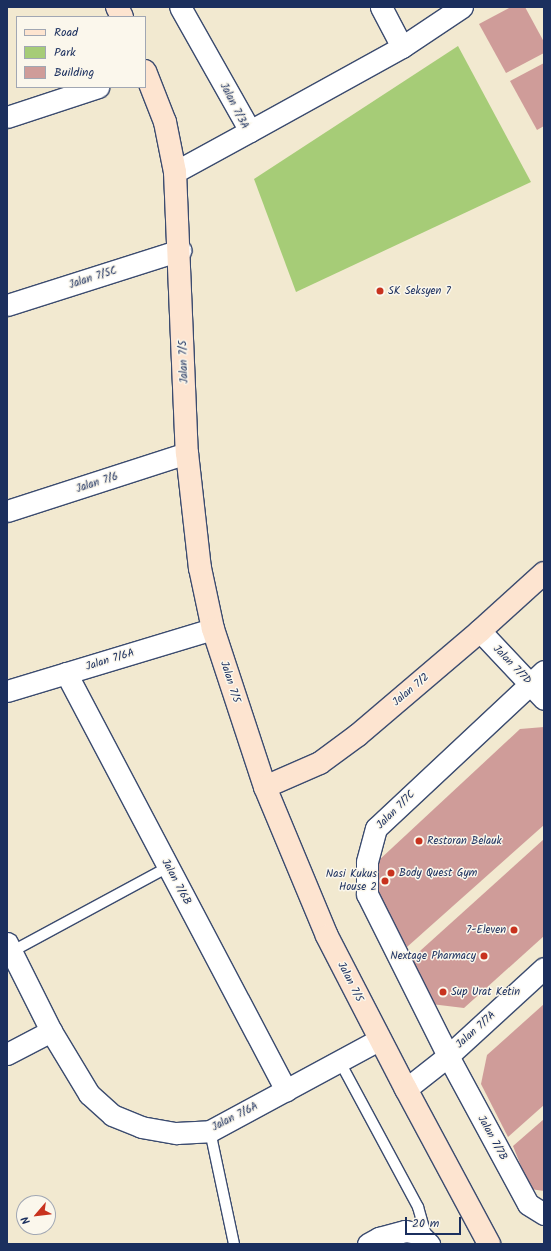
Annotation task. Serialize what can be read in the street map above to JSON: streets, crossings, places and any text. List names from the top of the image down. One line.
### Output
{"streets":{"street":["Jalan 7/3A","Jalan 7/5C","Jalan 7/5","Jalan 7/6","Jalan 7/6A","Jalan 7/7D","Jalan 7/2","Jalan 7/7C","Jalan 7/6B","Jalan 7/7A","Jalan 7/7B"]},"crossings":[["Jalan 7/3A","Jalan 7/5"],["Jalan 7/5C","Jalan 7/5"],["Jalan 7/5","Jalan 7/6"],["Jalan 7/5","Jalan 7/6A"],["Jalan 7/5","Jalan 7/2"],["Jalan 7/5","Jalan 7/7A"],["Jalan 7/6A","Jalan 7/6B"],["Jalan 7/7D","Jalan 7/2"],["Jalan 7/7D","Jalan 7/7C"],["Jalan 7/7C","Jalan 7/7A"],["Jalan 7/7C","Jalan 7/7B"],["Jalan 7/7A","Jalan 7/7B"]],"places":["SK Seksyen 7","Restoran Belauk","Body Quest Gym","Nasi Kukus House 2","7-Eleven","Nextage Pharmacy","Sup Urat Ketin"],"legend":["Road","Park","Building"],"scale_bar":"20 m","north":"bottom left"}
